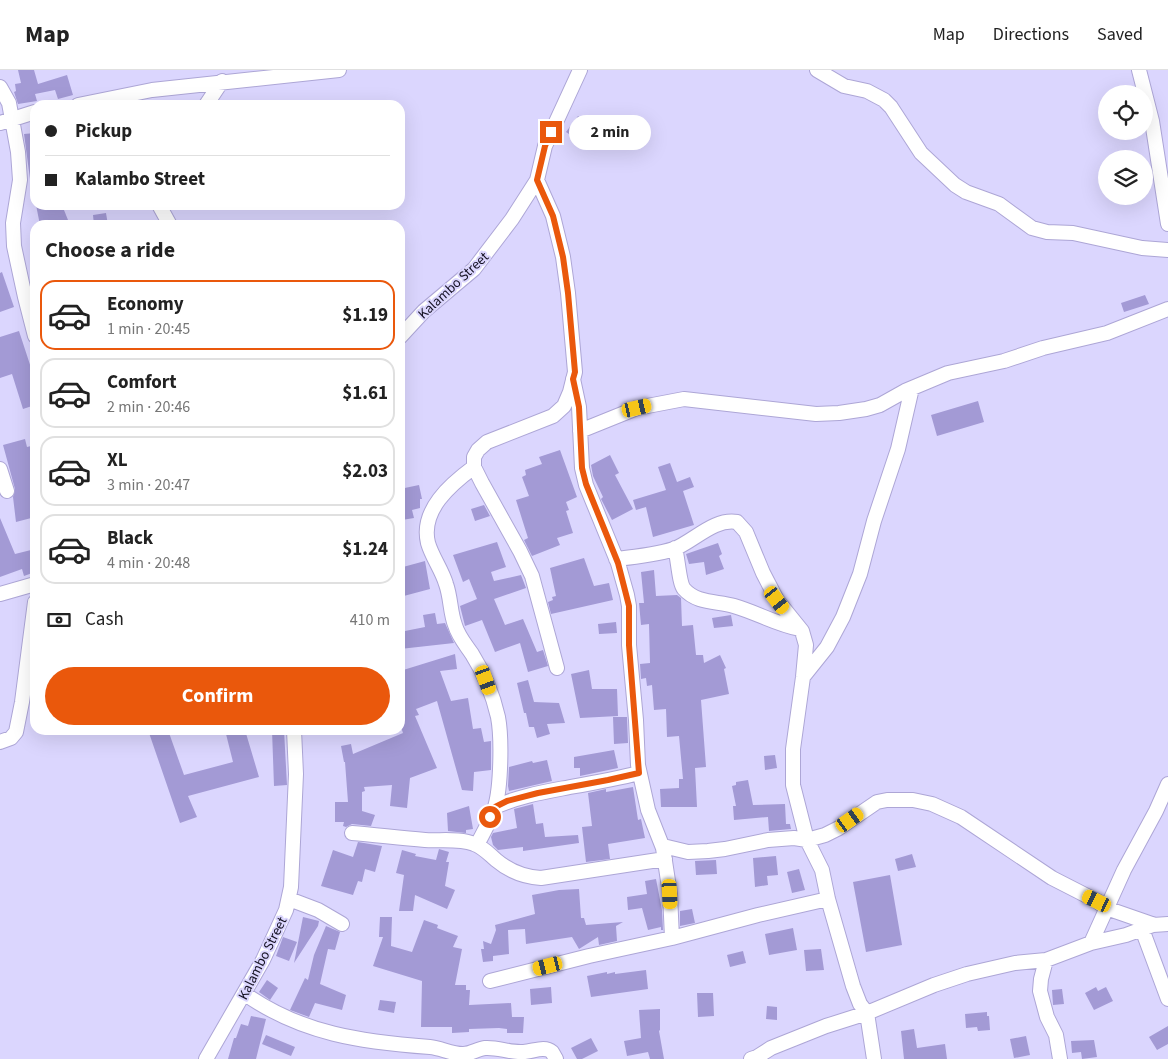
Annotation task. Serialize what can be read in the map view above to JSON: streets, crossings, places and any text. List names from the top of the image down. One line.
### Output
{"streets":{"street":["Kalambo Street"]},"page":{"header":"Map","nav":["Map","Directions","Saved"],"banner":["Pickup","Kalambo Street"],"bubble":"2 min","heading":"Choose a ride","list":[{"name":"Economy","note":"1 min · 20:45","value":"$1.19"},{"name":"Comfort","note":"2 min · 20:46","value":"$1.61"},{"name":"XL","note":"3 min · 20:47","value":"$2.03"},{"name":"Black","note":"4 min · 20:48","value":"$1.24"}],"pay":["Cash","410 m"],"buttons":"Confirm"}}
